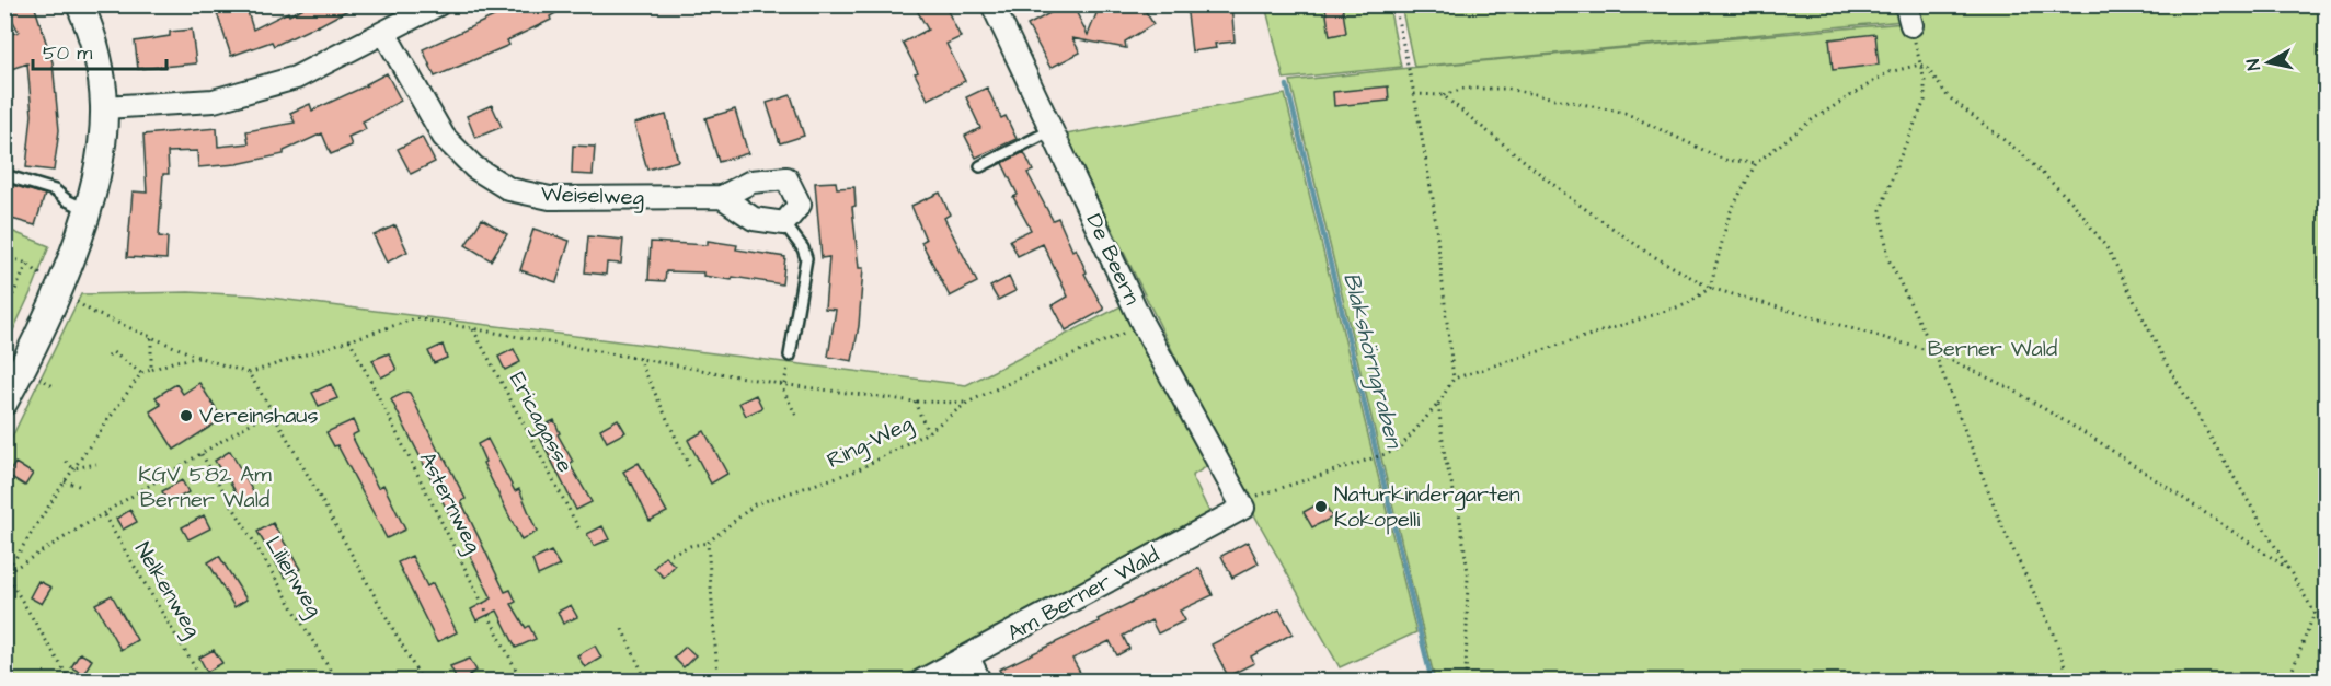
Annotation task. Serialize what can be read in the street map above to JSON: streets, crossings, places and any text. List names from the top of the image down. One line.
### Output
{"streets":{"street":["Weiselweg","De Beern","Am Berner Wald"],"path":["Ericagasse","Ring-Weg","Asternweg","Lilienweg","Nelkenweg"]},"crossings":[["De Beern","Ring-Weg"],["De Beern","Am Berner Wald"]],"water":["Blakshörngraben"],"parks":["Berner Wald","KGV 582 Am Berner Wald"],"places":["Vereinshaus","Naturkindergarten Kokopelli"],"scale_bar":"50 m","north":"left"}
